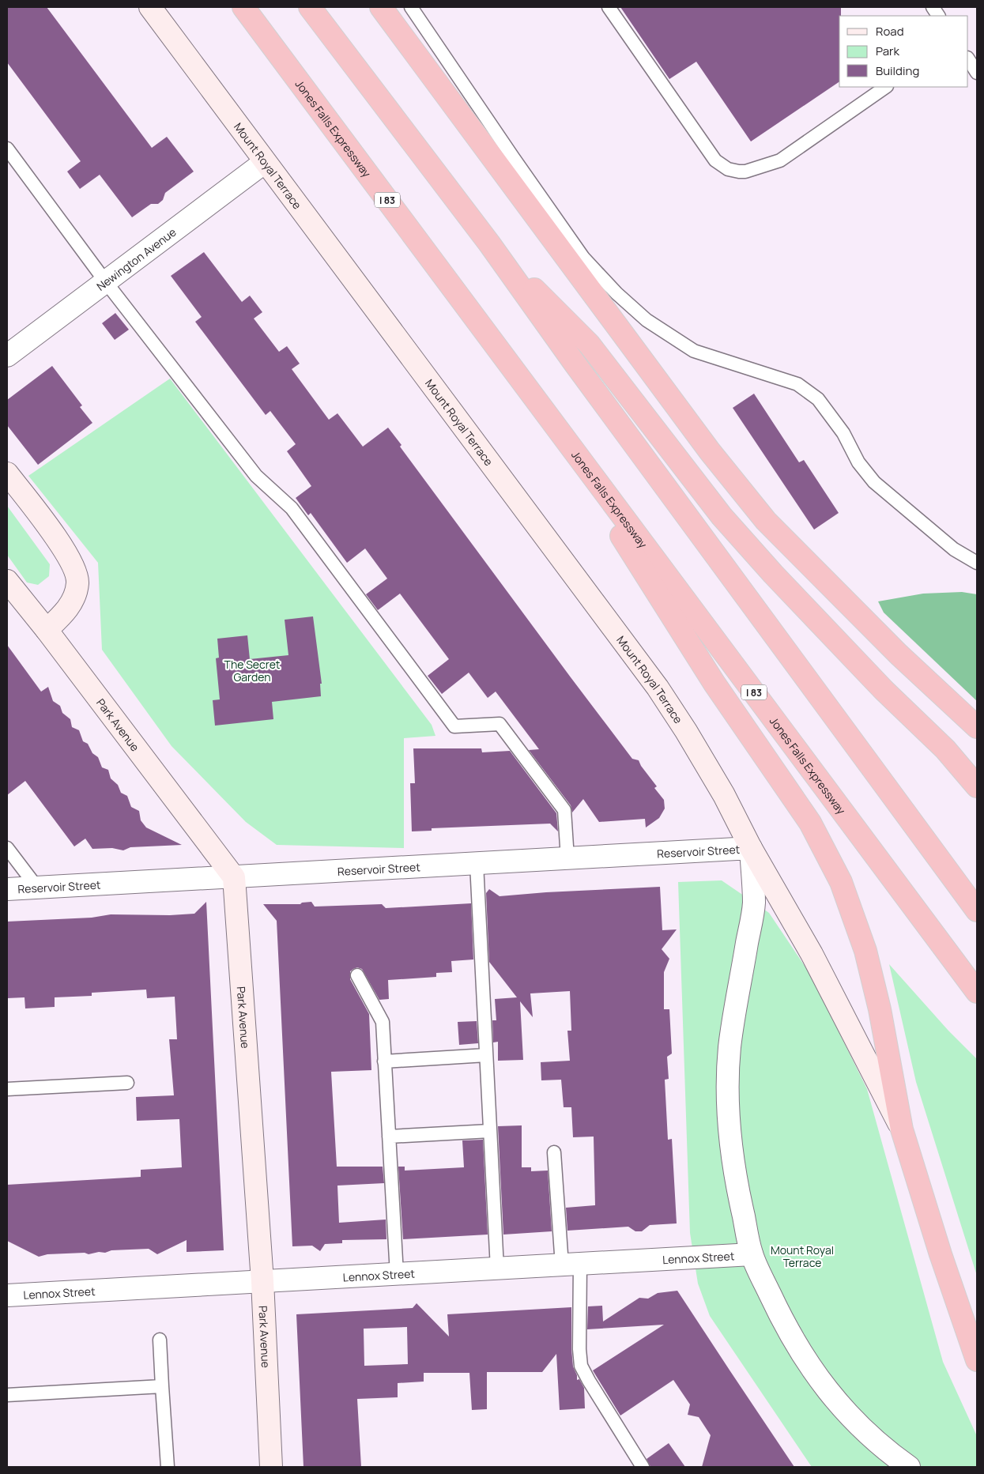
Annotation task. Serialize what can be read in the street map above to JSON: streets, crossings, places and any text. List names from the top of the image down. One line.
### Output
{"streets":{"highway":["Jones Falls Expressway","I 83"],"street":["Mount Royal Terrace","Newington Avenue","Park Avenue","Reservoir Street","Lennox Street"]},"crossings":[["Mount Royal Terrace","Newington Avenue"],["Mount Royal Terrace","Reservoir Street"],["Mount Royal Terrace","Lennox Street"],["Park Avenue","Reservoir Street"],["Park Avenue","Lennox Street"]],"parks":["The Secret Garden","Mount Royal Terrace"],"legend":["Road","Park","Building"]}
